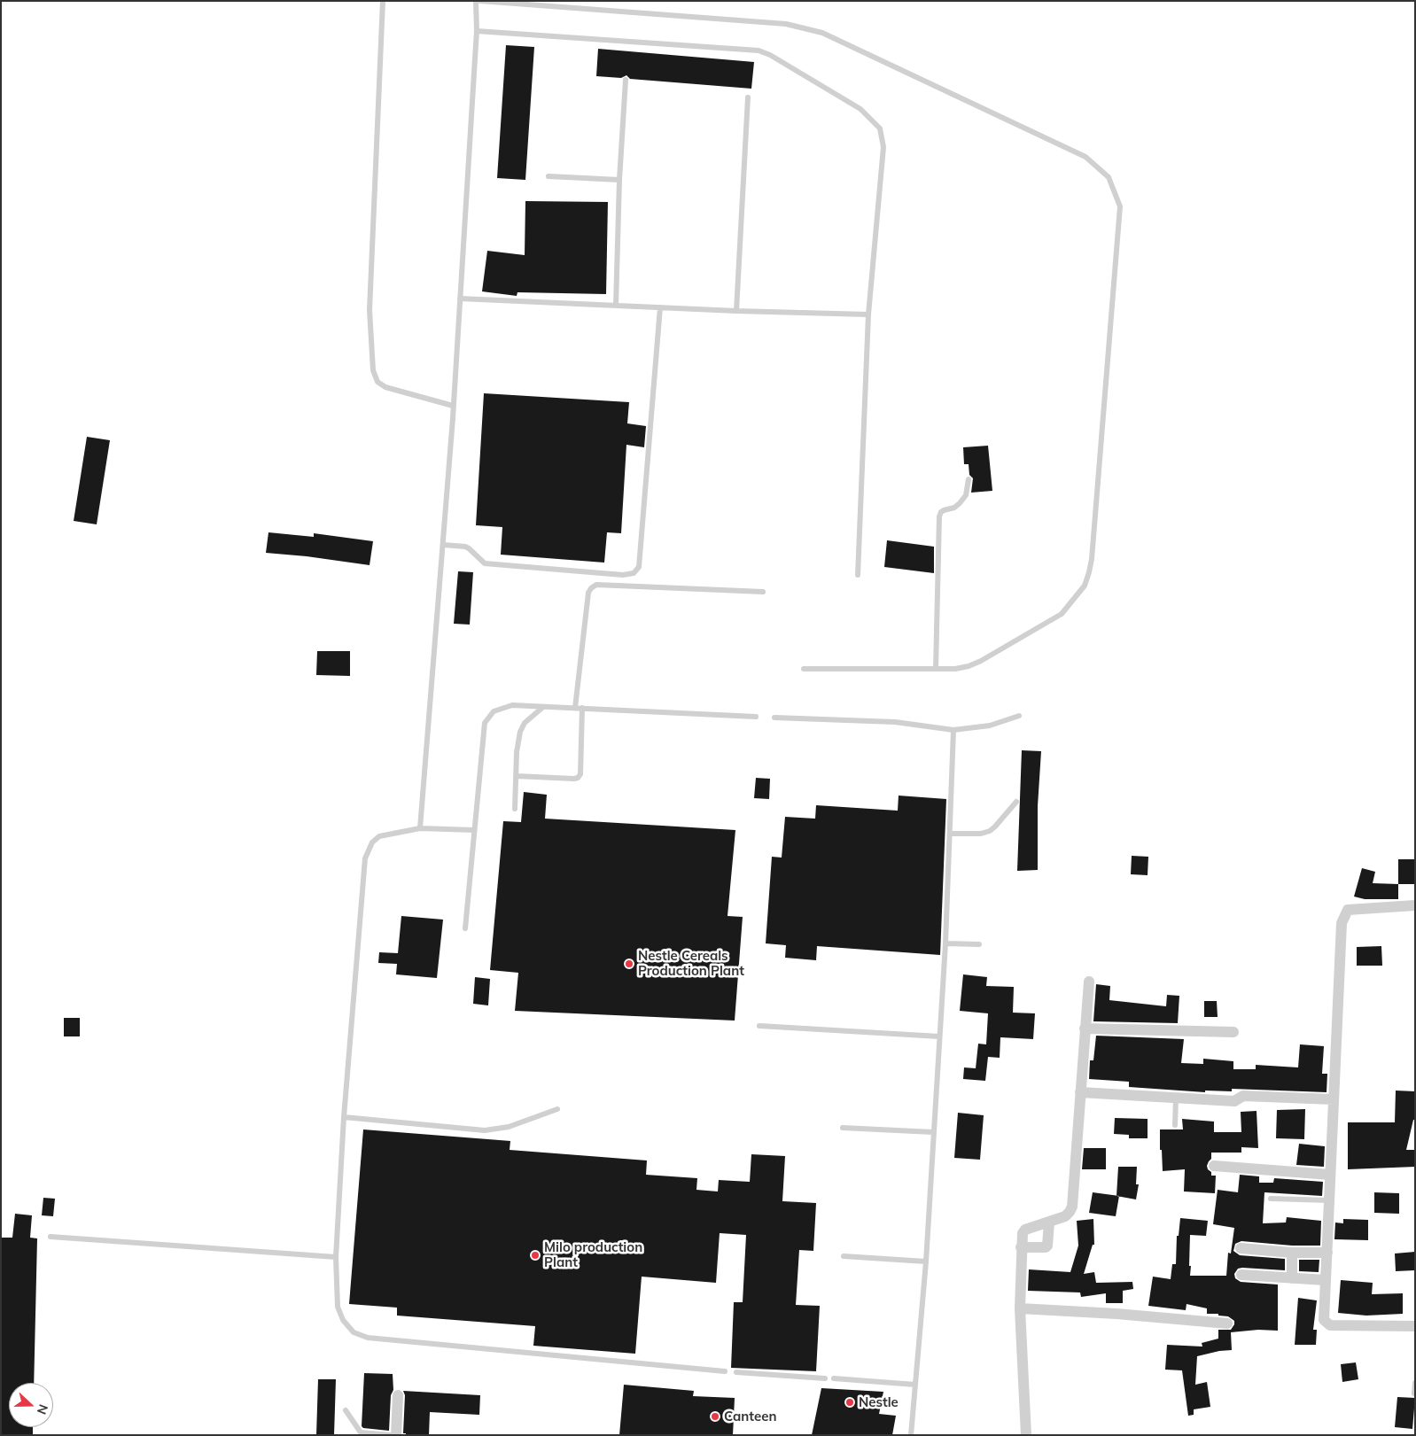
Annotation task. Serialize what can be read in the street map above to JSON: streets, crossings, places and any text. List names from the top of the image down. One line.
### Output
{"places":["Nestle Cereals Production Plant","Milo production Plant","Nestle","Canteen"],"north":"right"}
